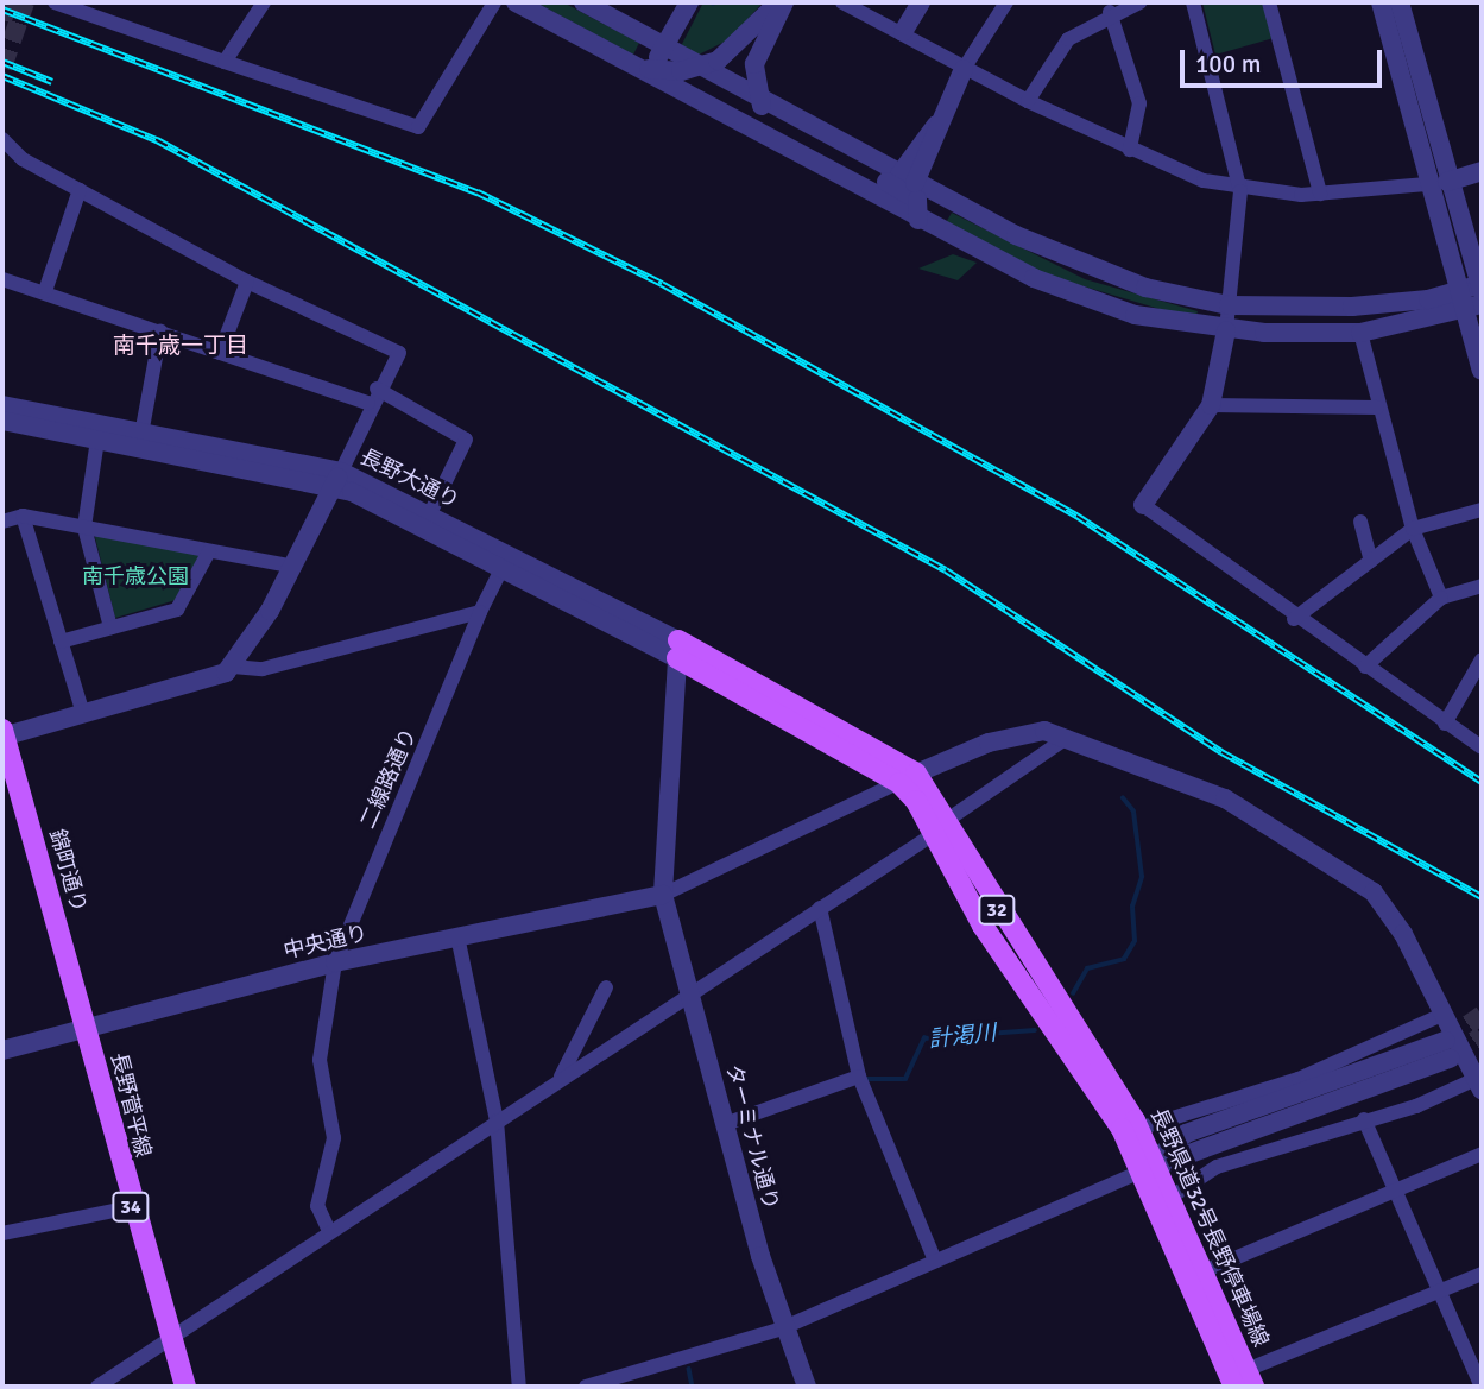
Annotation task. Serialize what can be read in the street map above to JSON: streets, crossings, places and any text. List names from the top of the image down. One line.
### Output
{"streets":{"main road":["錦町通り","32","長野菅平線","34","長野県道32号長野停車場線"],"street":["長野大通り","二線路通り","中央通り","ターミナル通り"]},"crossings":[["長野大通り","二線路通り"],["長野大通り","ターミナル通り"],["長野大通り","長野県道32号長野停車場線"],["二線路通り","中央通り"],["錦町通り","中央通り"],["錦町通り","長野菅平線"],["中央通り","長野菅平線"],["中央通り","ターミナル通り"],["ターミナル通り","長野県道32号長野停車場線"]],"districts":["南千歳一丁目"],"water":["計渇川"],"parks":["南千歳公園"],"scale_bar":"100 m"}
